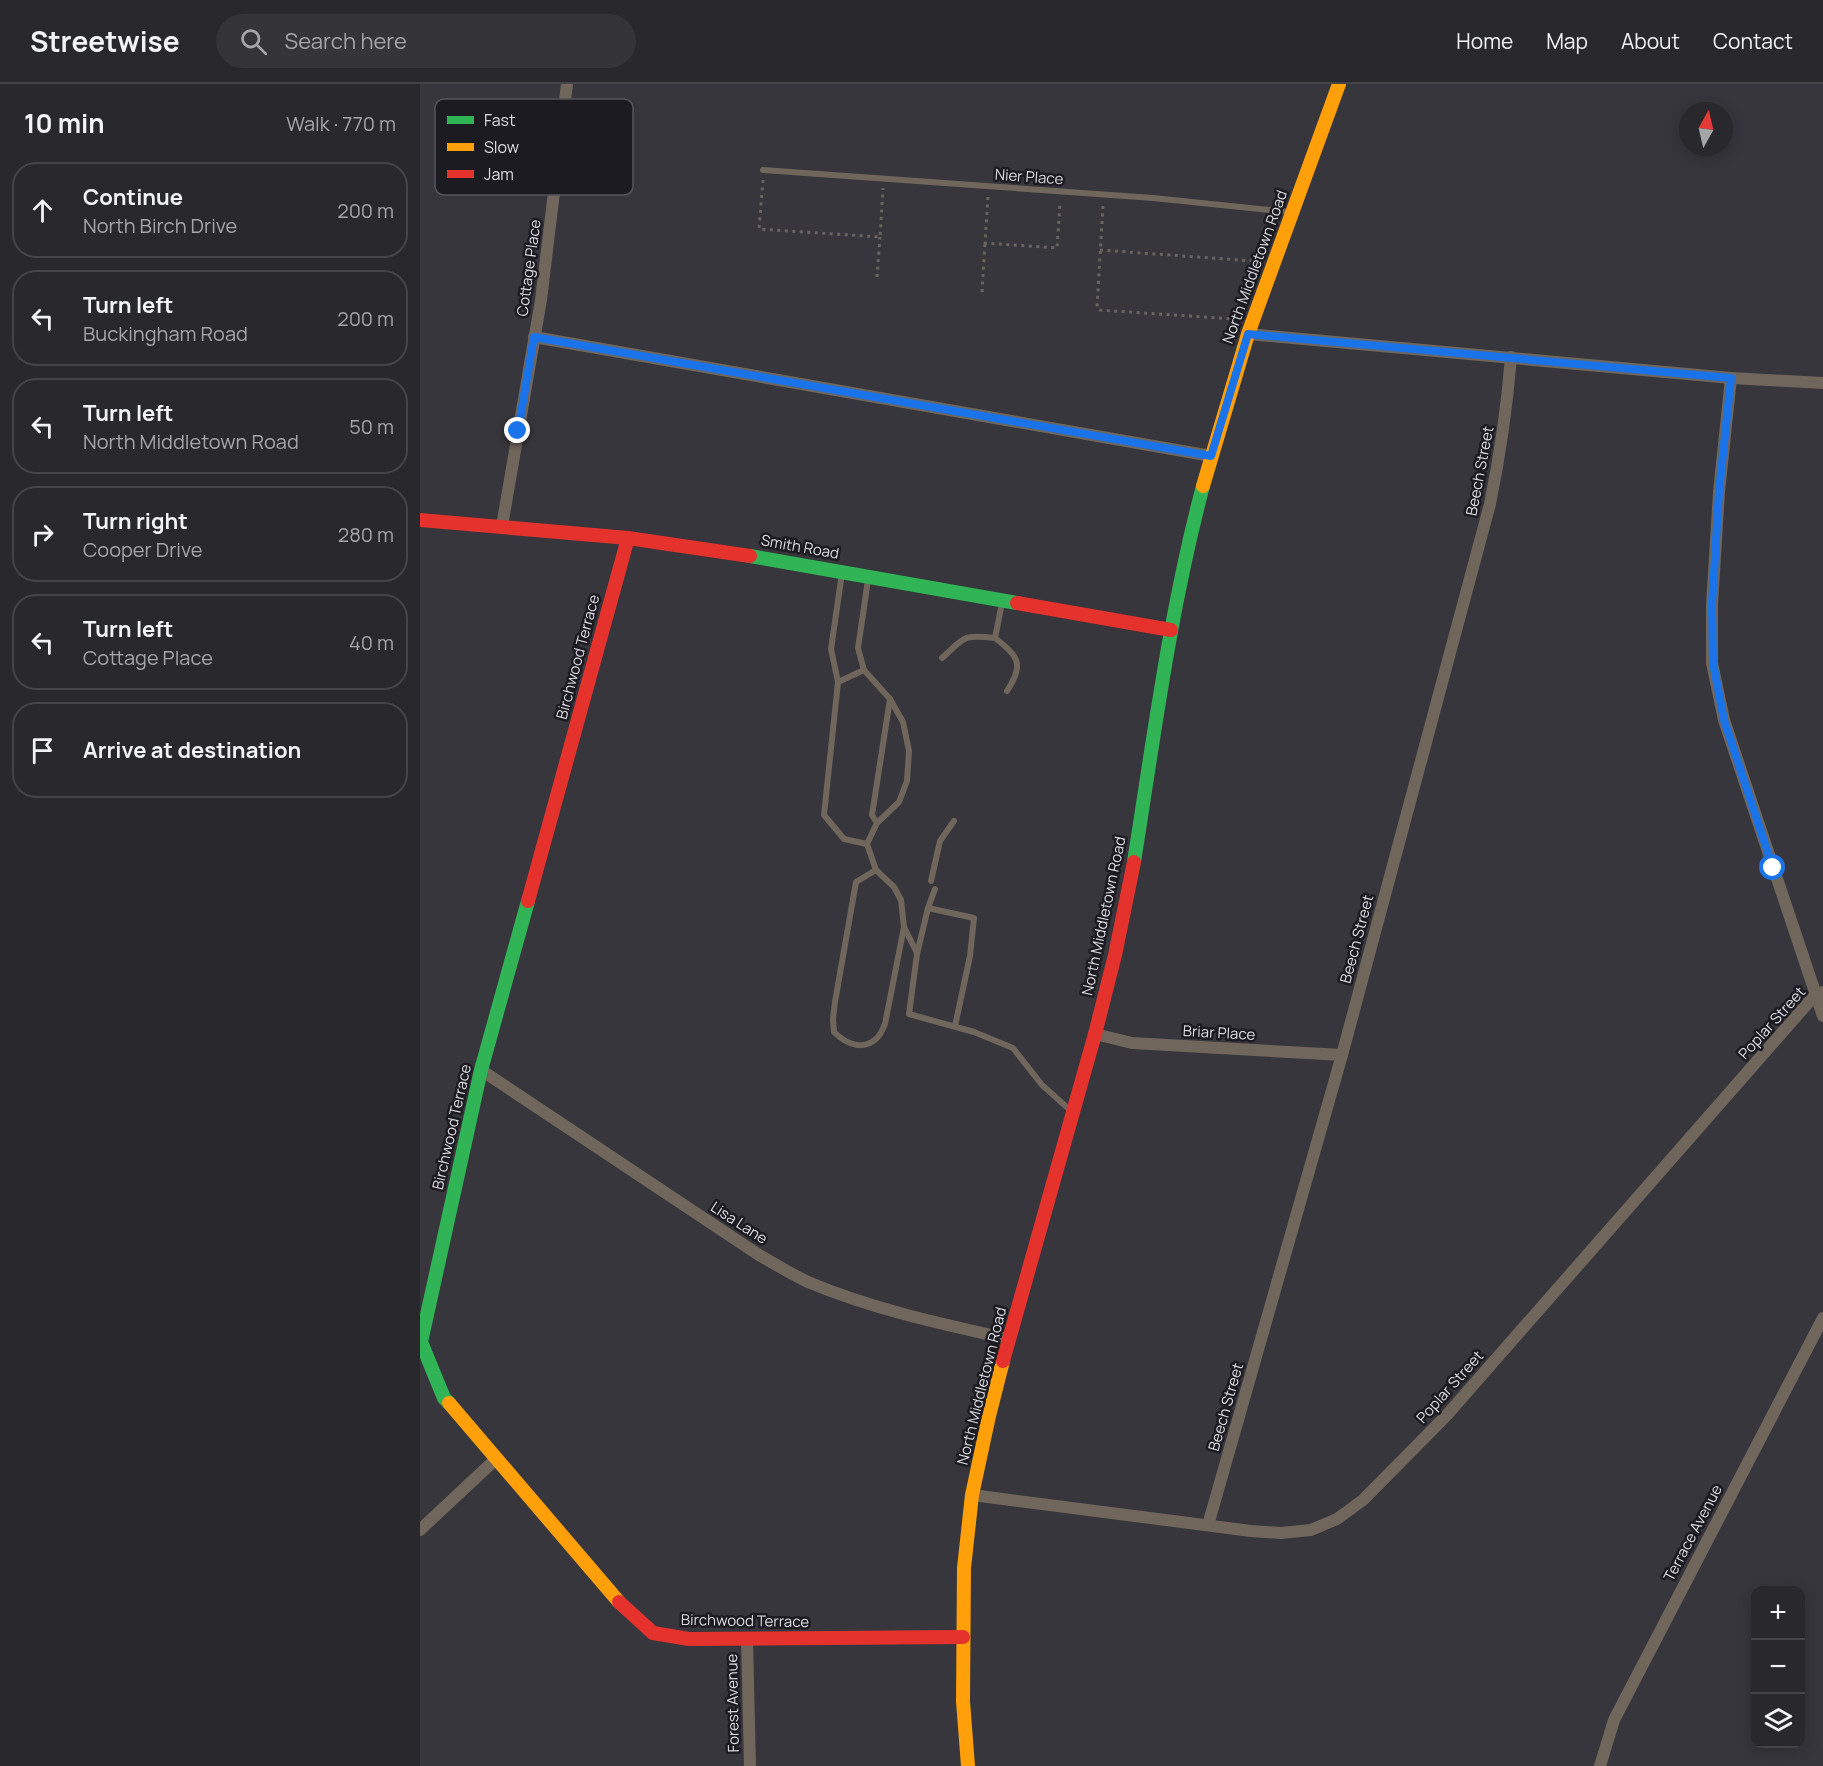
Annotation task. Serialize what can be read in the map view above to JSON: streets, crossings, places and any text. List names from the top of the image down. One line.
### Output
{"streets":{"street":["North Middletown Road","Cottage Place","Beech Street","Smith Road","Birchwood Terrace","Poplar Street","Briar Place","Lisa Lane","Terrace Avenue","Forest Avenue"],"lane":["Nier Place"]},"crossings":[["Nier Place","North Middletown Road"],["North Middletown Road","Smith Road"],["North Middletown Road","Birchwood Terrace"],["North Middletown Road","Poplar Street"],["North Middletown Road","Briar Place"],["North Middletown Road","Lisa Lane"],["Cottage Place","Smith Road"],["Beech Street","Poplar Street"],["Beech Street","Briar Place"],["Smith Road","Birchwood Terrace"],["Birchwood Terrace","Lisa Lane"],["Birchwood Terrace","Forest Avenue"]],"legend":["Fast","Slow","Jam"],"north":"top","page":{"header":"Streetwise","search":"Search here","nav":["Home","Map","About","Contact"],"heading":["10 min","Walk · 770 m"],"list":[["Continue","North Birch Drive","200 m"],["Turn left","Buckingham Road","200 m"],["Turn left","North Middletown Road","50 m"],["Turn right","Cooper Drive","280 m"],["Turn left","Cottage Place","40 m"],"Arrive at destination"],"map_buttons":["+","−"]}}
